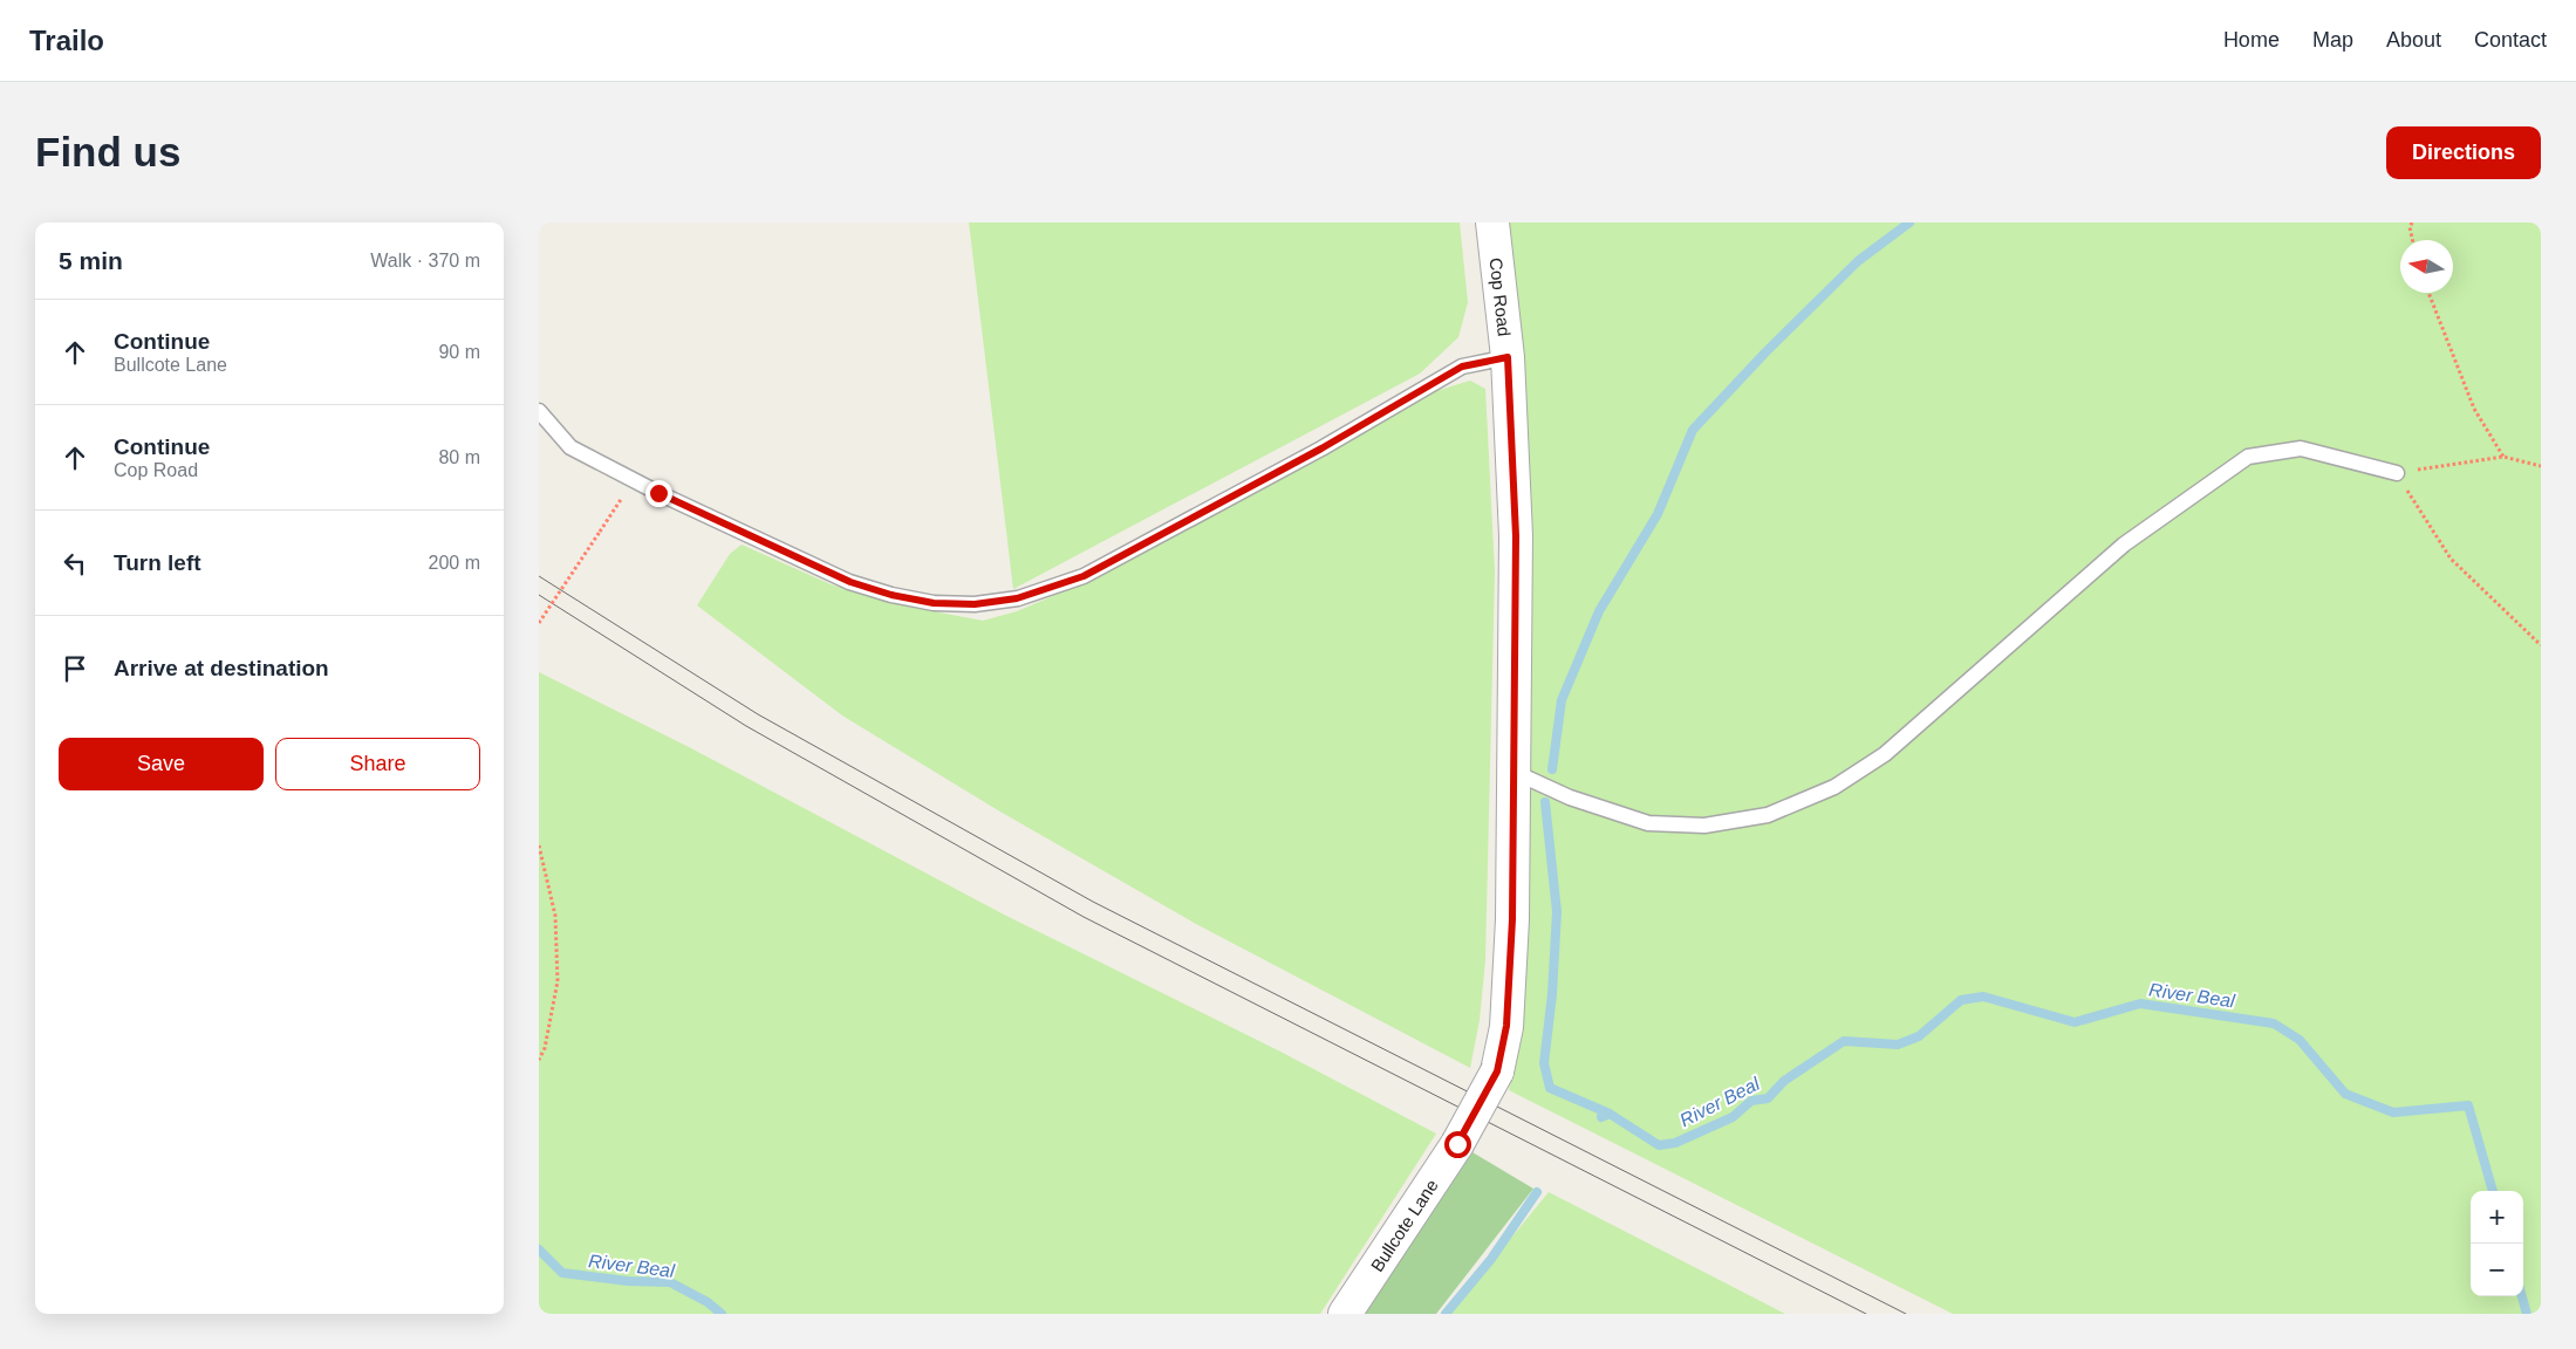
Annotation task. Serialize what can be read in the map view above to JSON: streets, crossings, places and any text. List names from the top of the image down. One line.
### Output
{"streets":{"street":["Cop Road","Bullcote Lane"]},"crossings":[["Cop Road","Bullcote Lane"]],"water":["River Beal"],"north":"left","page":{"header":"Trailo","nav":["Home","Map","About","Contact"],"buttons":["Directions",["Save","Share"]],"title":"Find us","heading":["5 min","Walk · 370 m"],"list":[["Continue","Bullcote Lane","90 m"],["Continue","Cop Road","80 m"],["Turn left","200 m"],"Arrive at destination"],"map_buttons":["+","−"]}}
